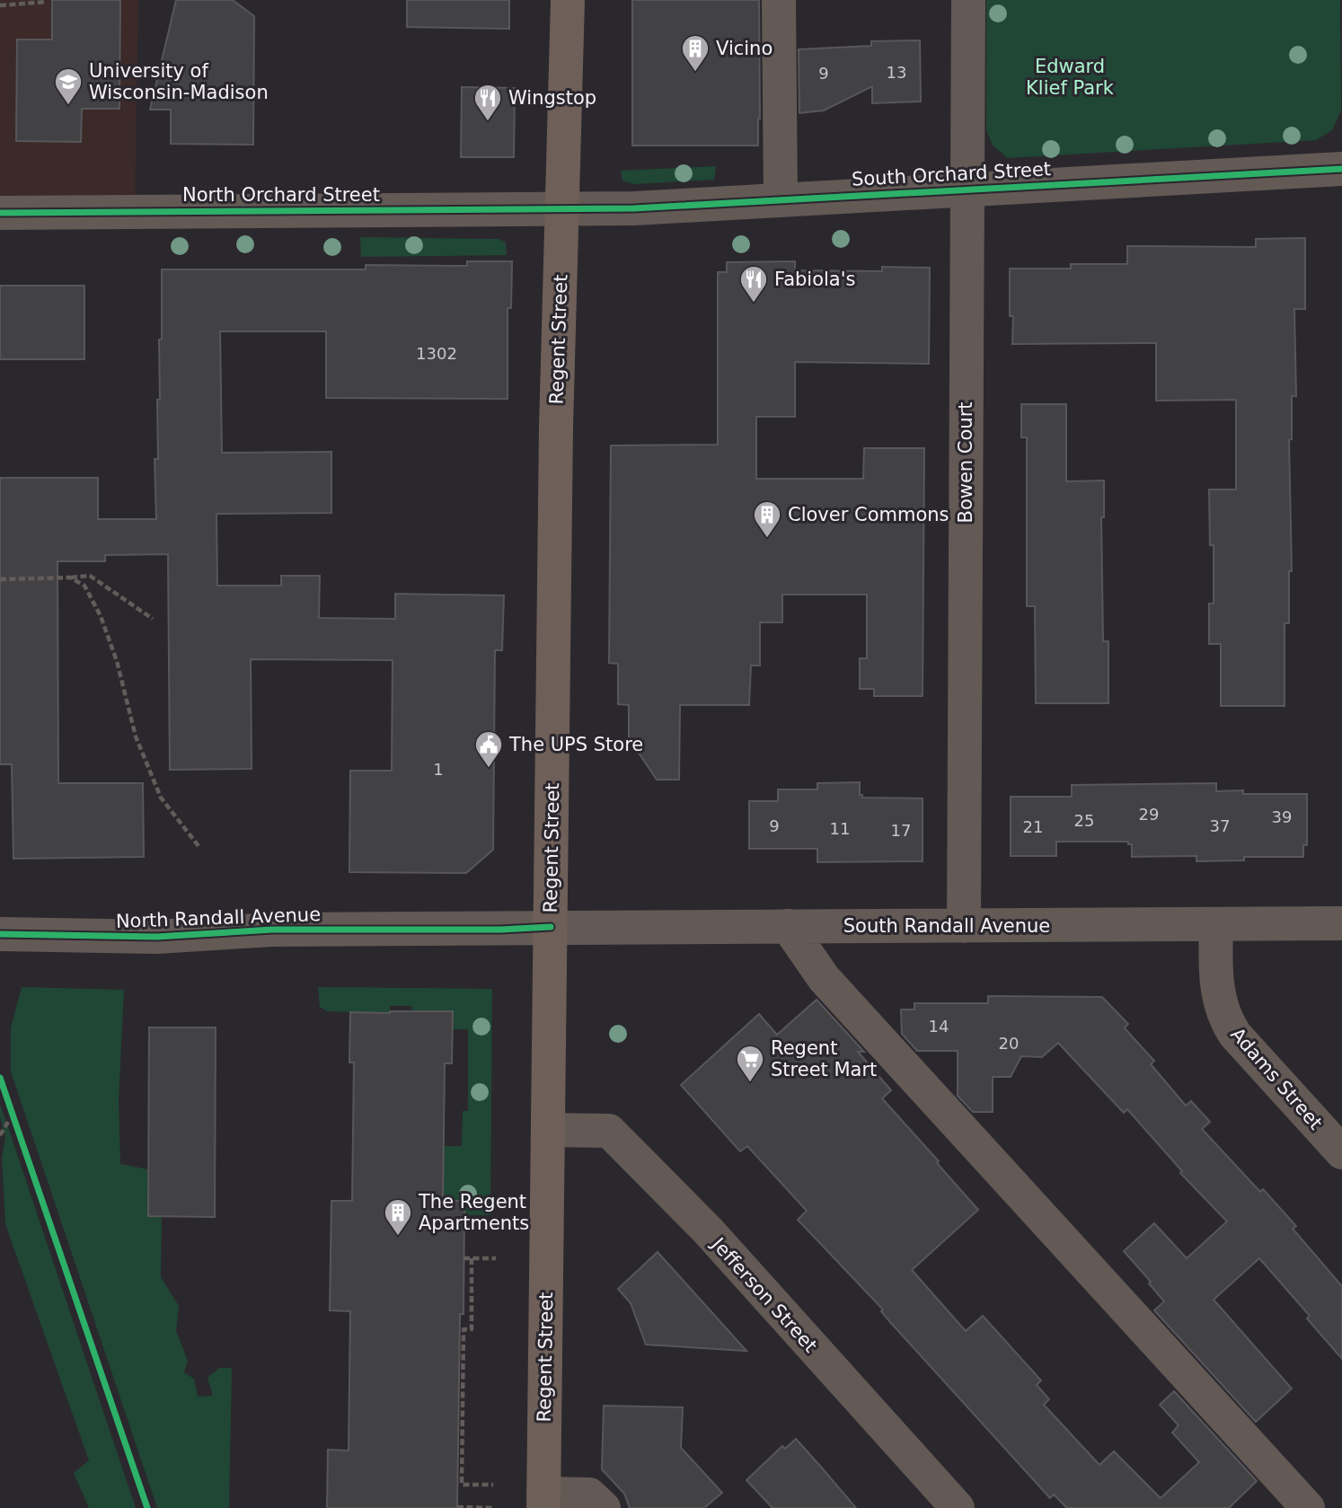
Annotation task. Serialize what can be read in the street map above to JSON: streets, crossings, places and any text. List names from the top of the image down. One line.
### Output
{"streets":{"main road":["Regent Street"],"street":["South Orchard Street","North Orchard Street","Bowen Court","North Randall Avenue","South Randall Avenue","Adams Street","Jefferson Street"]},"crossings":[["South Orchard Street","North Orchard Street"],["South Orchard Street","Regent Street"],["South Orchard Street","Bowen Court"],["North Orchard Street","Regent Street"],["Regent Street","North Randall Avenue"],["Regent Street","South Randall Avenue"],["Regent Street","Jefferson Street"],["Bowen Court","South Randall Avenue"],["North Randall Avenue","South Randall Avenue"],["South Randall Avenue","Adams Street"]],"parks":["Edward Klief Park"],"places":{"building":["Vicino","Clover Commons","The Regent Apartments"],"school or university":["University of Wisconsin-Madison"],"restaurant":["Wingstop","Fabiola's"],"public building":["The UPS Store"],"supermarket":["Regent Street Mart"]},"house_numbers":["13","9","1302","1","29","39","25","9","37","21","11","17","14","20"]}
